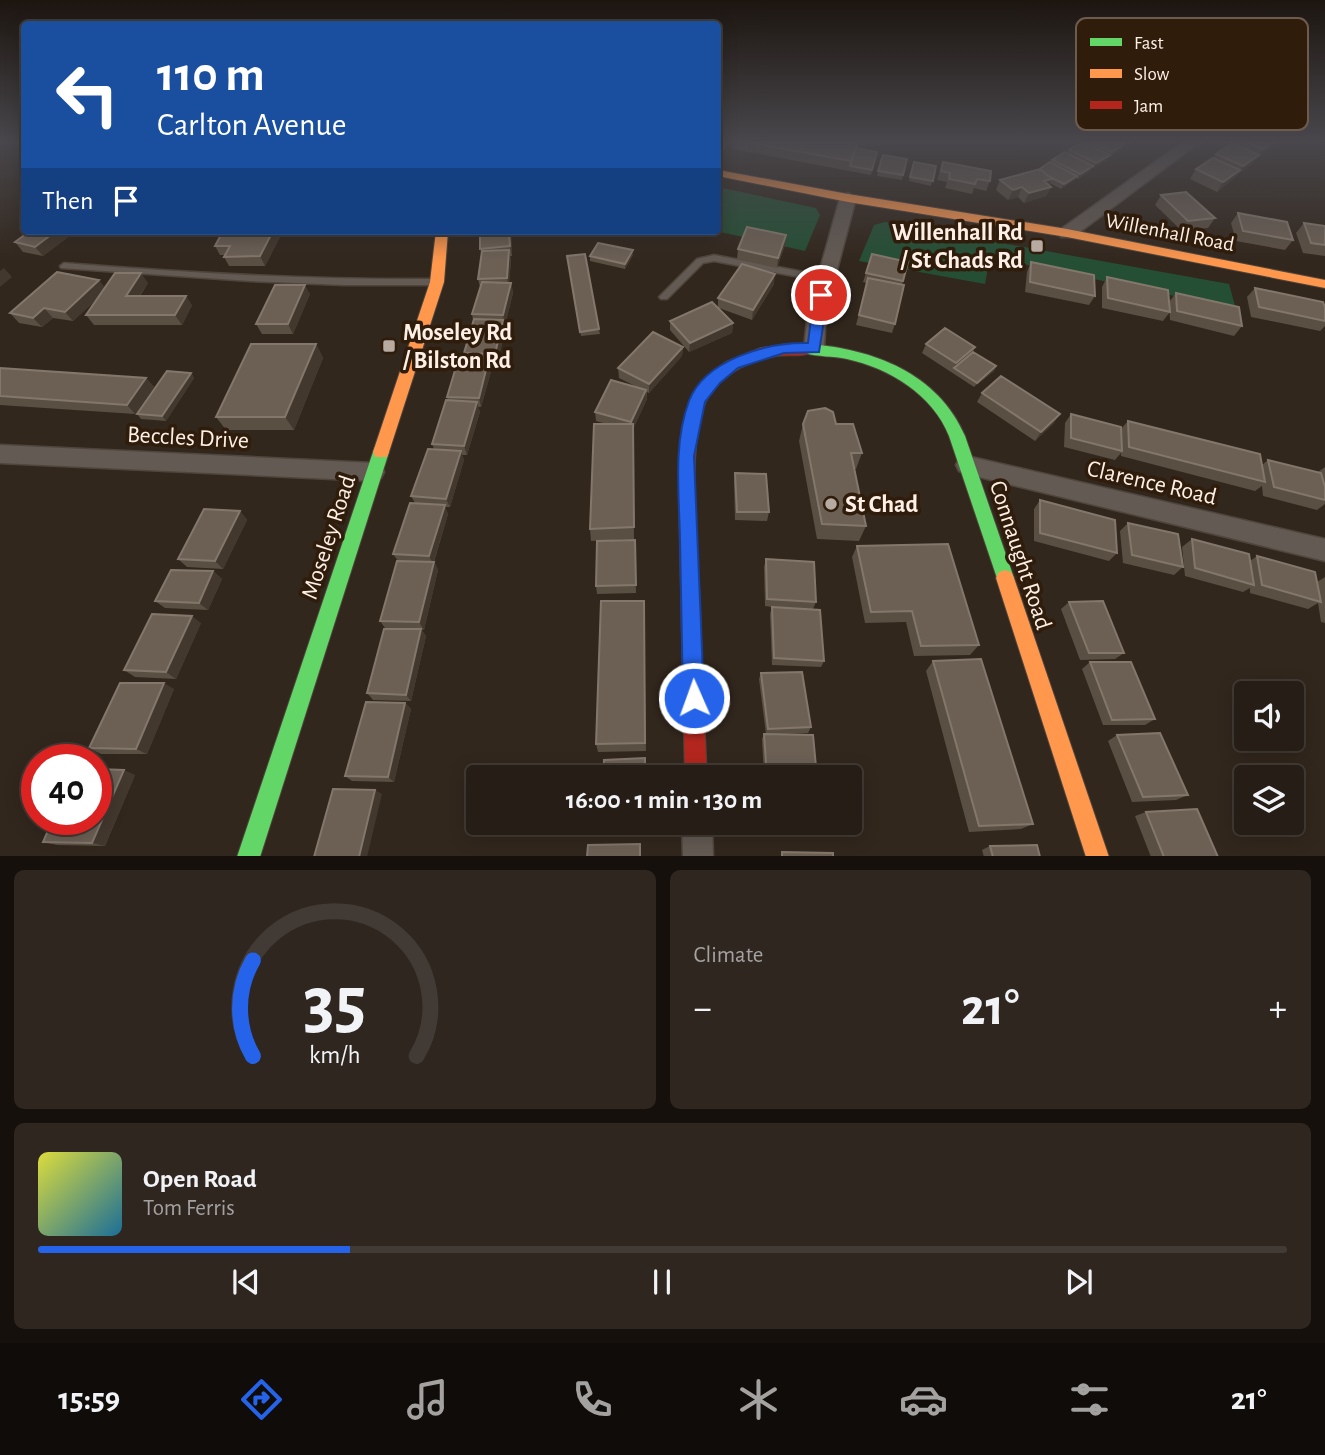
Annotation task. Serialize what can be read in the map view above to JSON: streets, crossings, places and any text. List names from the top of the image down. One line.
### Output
{"streets":{"street":["Willenhall Road","Beccles Drive","Clarence Road","Moseley Road","Connaught Road"]},"crossings":[["Beccles Drive","Moseley Road"],["Clarence Road","Connaught Road"]],"places":{"transit":["Willenhall Rd / St Chads Rd","Moseley Rd / Bilston Rd"],"other":["St Chad"]},"legend":["Fast","Slow","Jam"],"page":{"turn":["110 m","Carlton Avenue"],"then":"Then","limit":"40","trip":"16:00 · 1 min · 130 m","tile":"Climate","heat":["−","21°","+"],"song":["Open Road","Tom Ferris"],"tabs":["15:59","21°"],"gauge":["35","km/h"]}}
